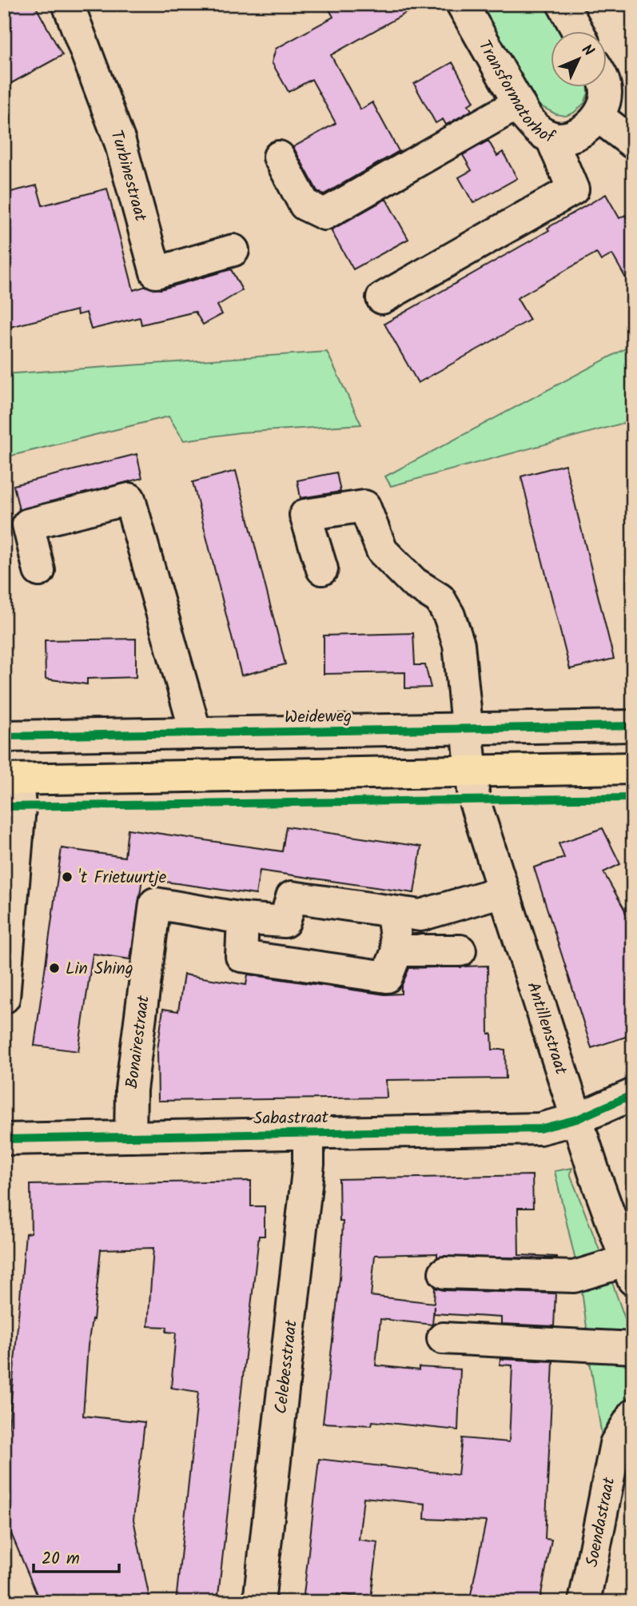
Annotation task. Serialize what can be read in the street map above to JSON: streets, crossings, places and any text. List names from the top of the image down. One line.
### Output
{"streets":{"street":["Transformatorhof","Turbinestraat","Weideweg","Antillenstraat","Bonairestraat","Sabastraat","Celebesstraat","Soendastraat"]},"crossings":[["Antillenstraat","Bonairestraat"],["Antillenstraat","Sabastraat"],["Bonairestraat","Sabastraat"],["Sabastraat","Celebesstraat"]],"places":["'t Frietuurtje","Lin Shing"],"scale_bar":"20 m","north":"top right"}
